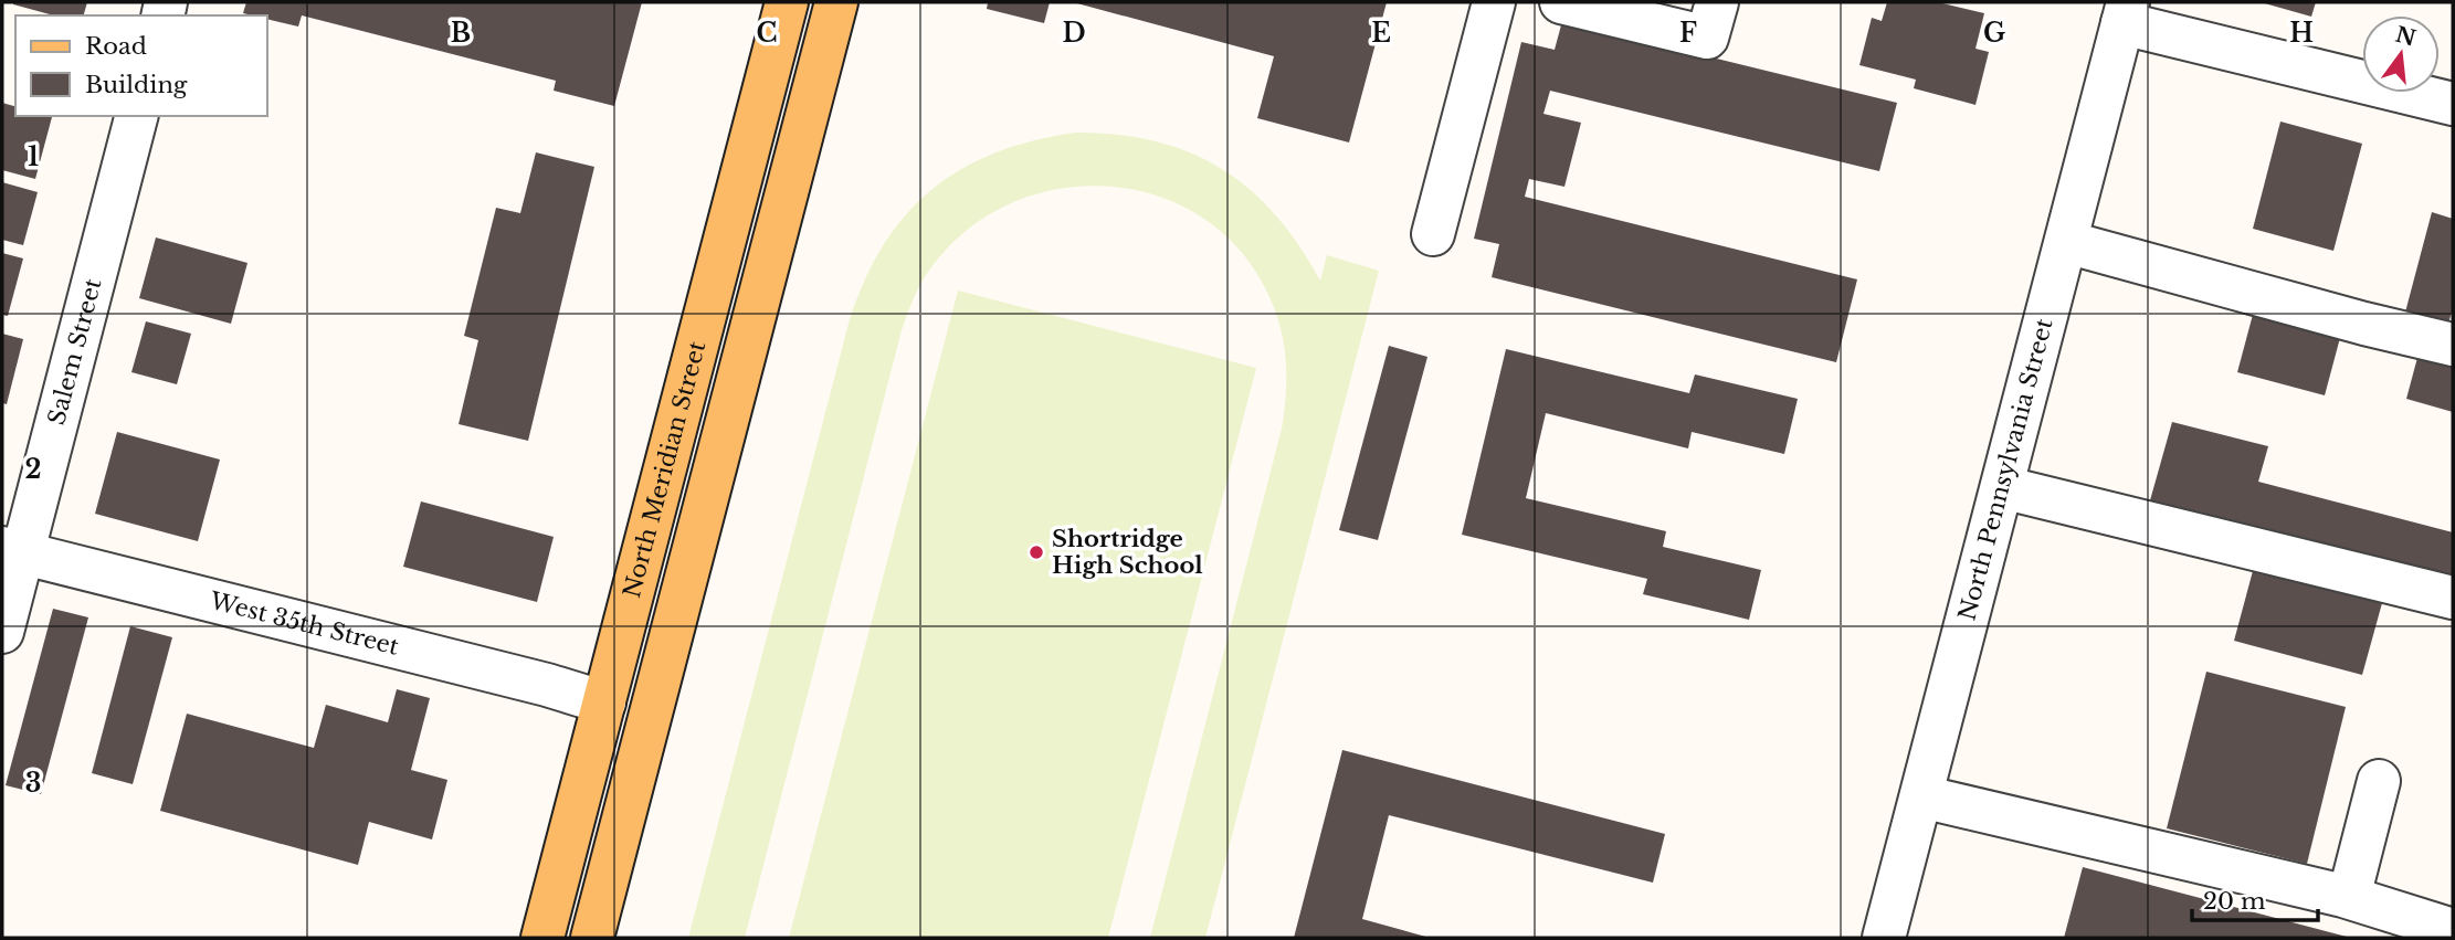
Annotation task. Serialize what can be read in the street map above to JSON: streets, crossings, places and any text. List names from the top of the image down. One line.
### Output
{"streets":{"main road":["North Meridian Street"],"street":["Salem Street","North Pennsylvania Street","West 35th Street"]},"crossings":[["Salem Street","West 35th Street"],["North Meridian Street","West 35th Street"]],"places":["Shortridge High School"],"legend":["Road","Building"],"scale_bar":"20 m","north":"top","grid":{"columns":["B","C","D","E","F","G","H"],"rows":["1","2","3"]}}
